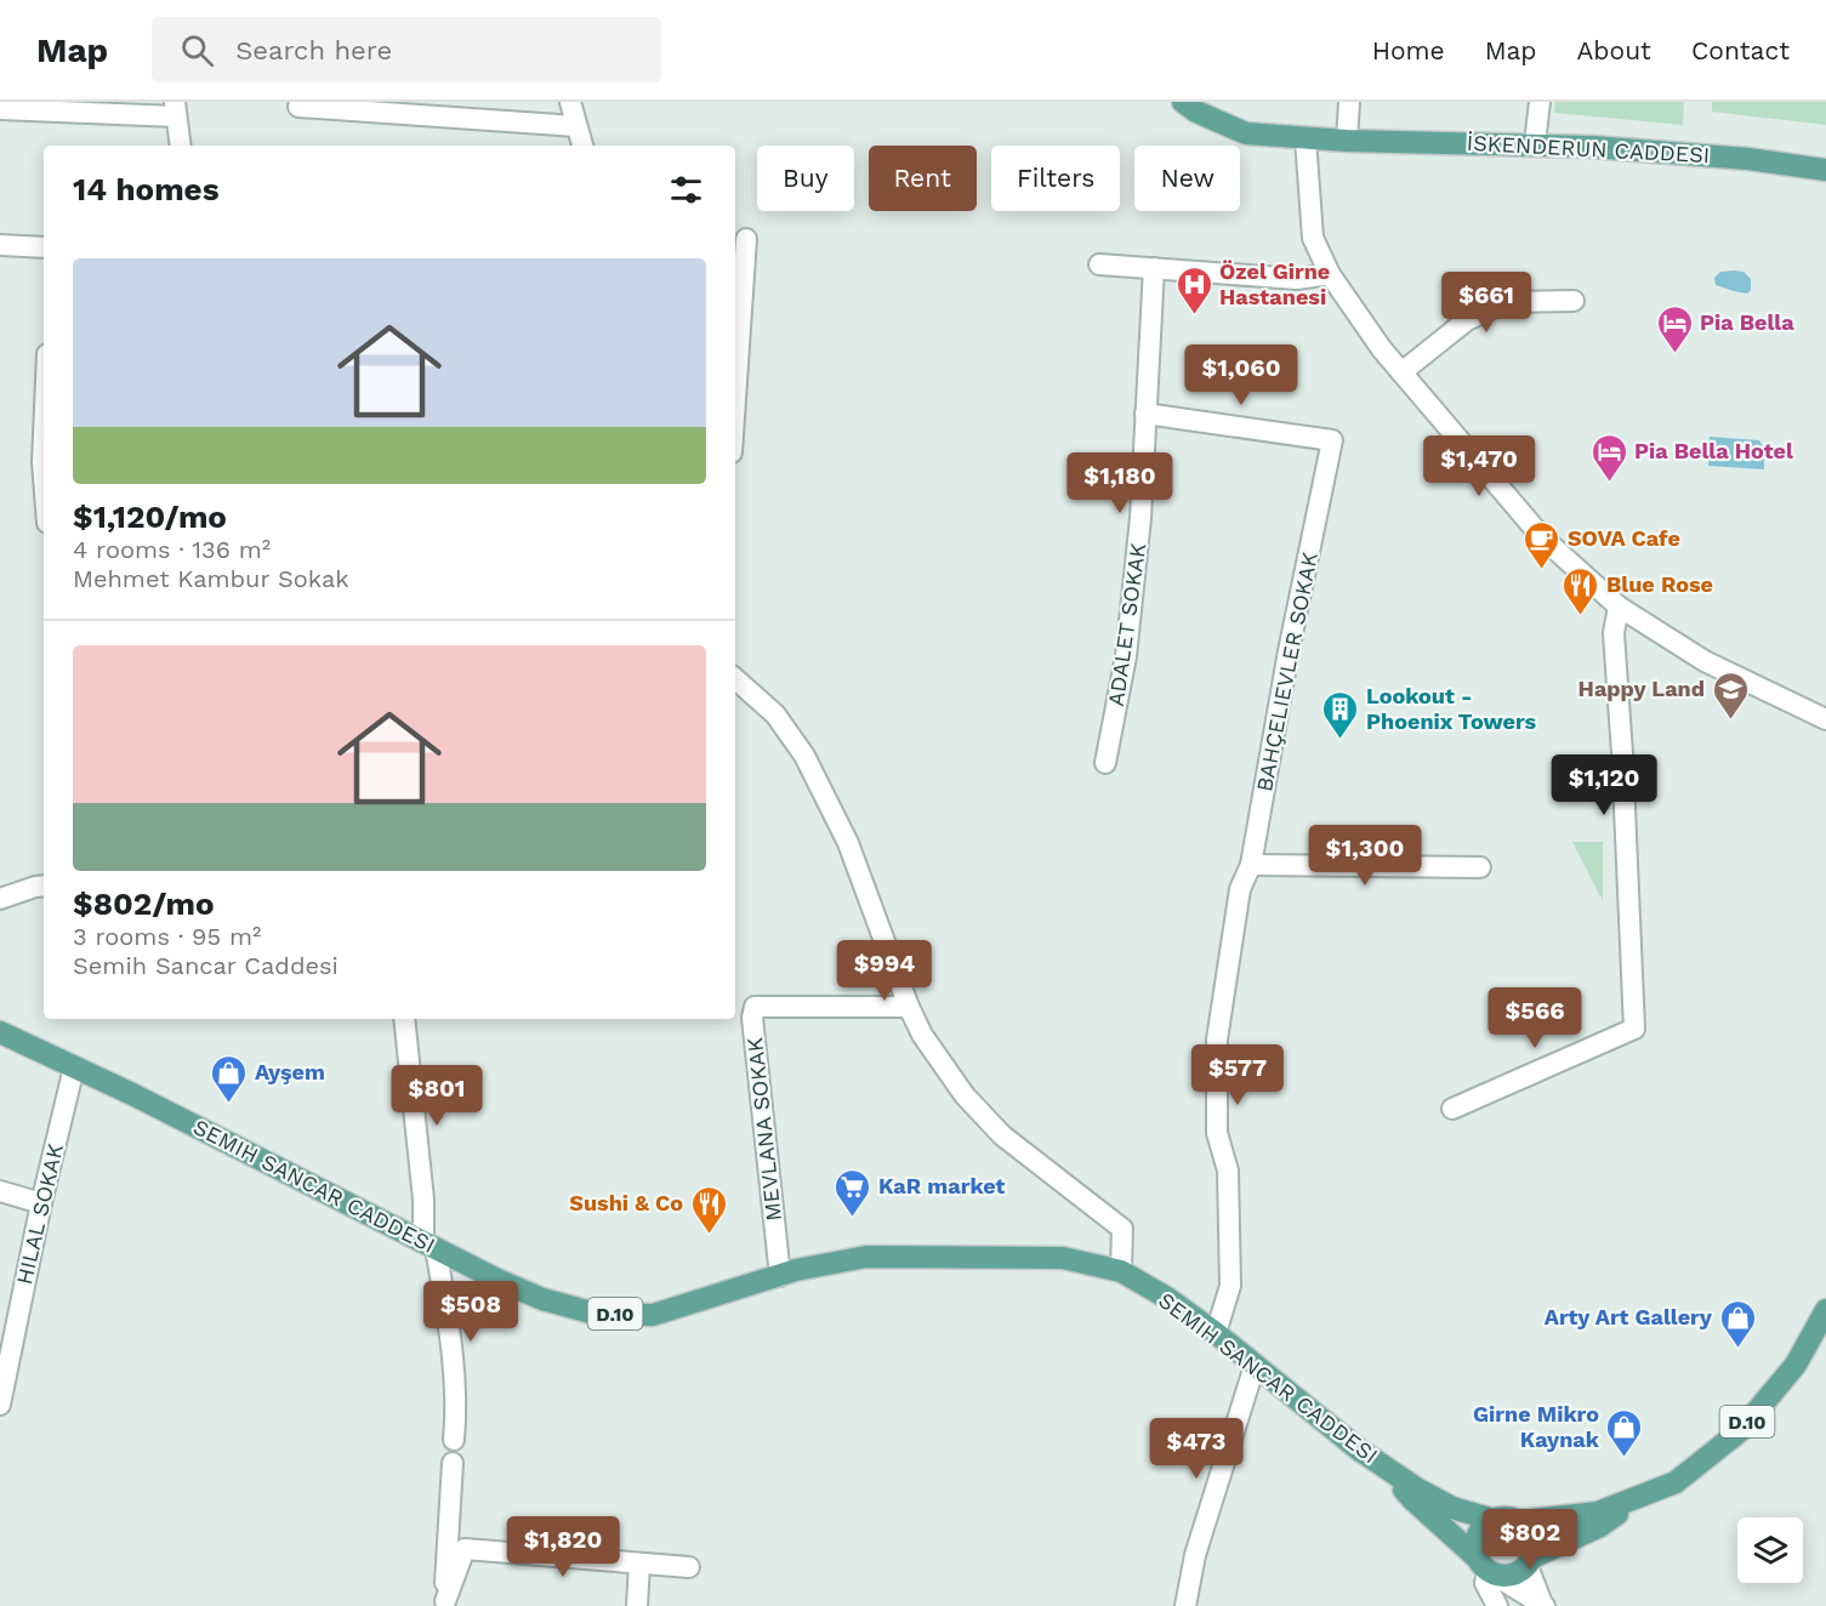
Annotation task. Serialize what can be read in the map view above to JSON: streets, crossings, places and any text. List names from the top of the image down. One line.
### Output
{"streets":{"main road":["İSKENDERUN CADDESI","SEMIH SANCAR CADDESI","D.10"],"street":["ADALET SOKAK","BAHÇELIEVLER SOKAK","MEVLANA SOKAK","HILAL SOKAK"]},"crossings":[["ADALET SOKAK","BAHÇELIEVLER SOKAK"],["MEVLANA SOKAK","SEMIH SANCAR CADDESI"],["SEMIH SANCAR CADDESI","HILAL SOKAK"]],"places":{"hospital":["Özel Girne Hastanesi"],"hotel":["Pia Bella","Pia Bella Hotel"],"cafe":["SOVA Cafe"],"restaurant":["Blue Rose","Sushi & Co"],"school or university":["Happy Land"],"building":["Lookout - Phoenix Towers"],"shop":["Ayşem","Arty Art Gallery","Girne Mikro Kaynak"],"supermarket":["KaR market"]},"page":{"header":"Map","search":"Search here","nav":["Home","Map","About","Contact"],"chip":["Buy","Rent","Filters","New"],"heading":"14 homes","list":[{"name":"$1,120/mo","note":"4 rooms · 136 m² · Mehmet Kambur Sokak"},{"name":"$802/mo","note":"3 rooms · 95 m² · Semih Sancar Caddesi"}],"price":["$661","$1,060","$1,470","$1,180","$1,120","$1,300","$994","$566","$577","$801","$508","$473","$802","$1,820"]}}
